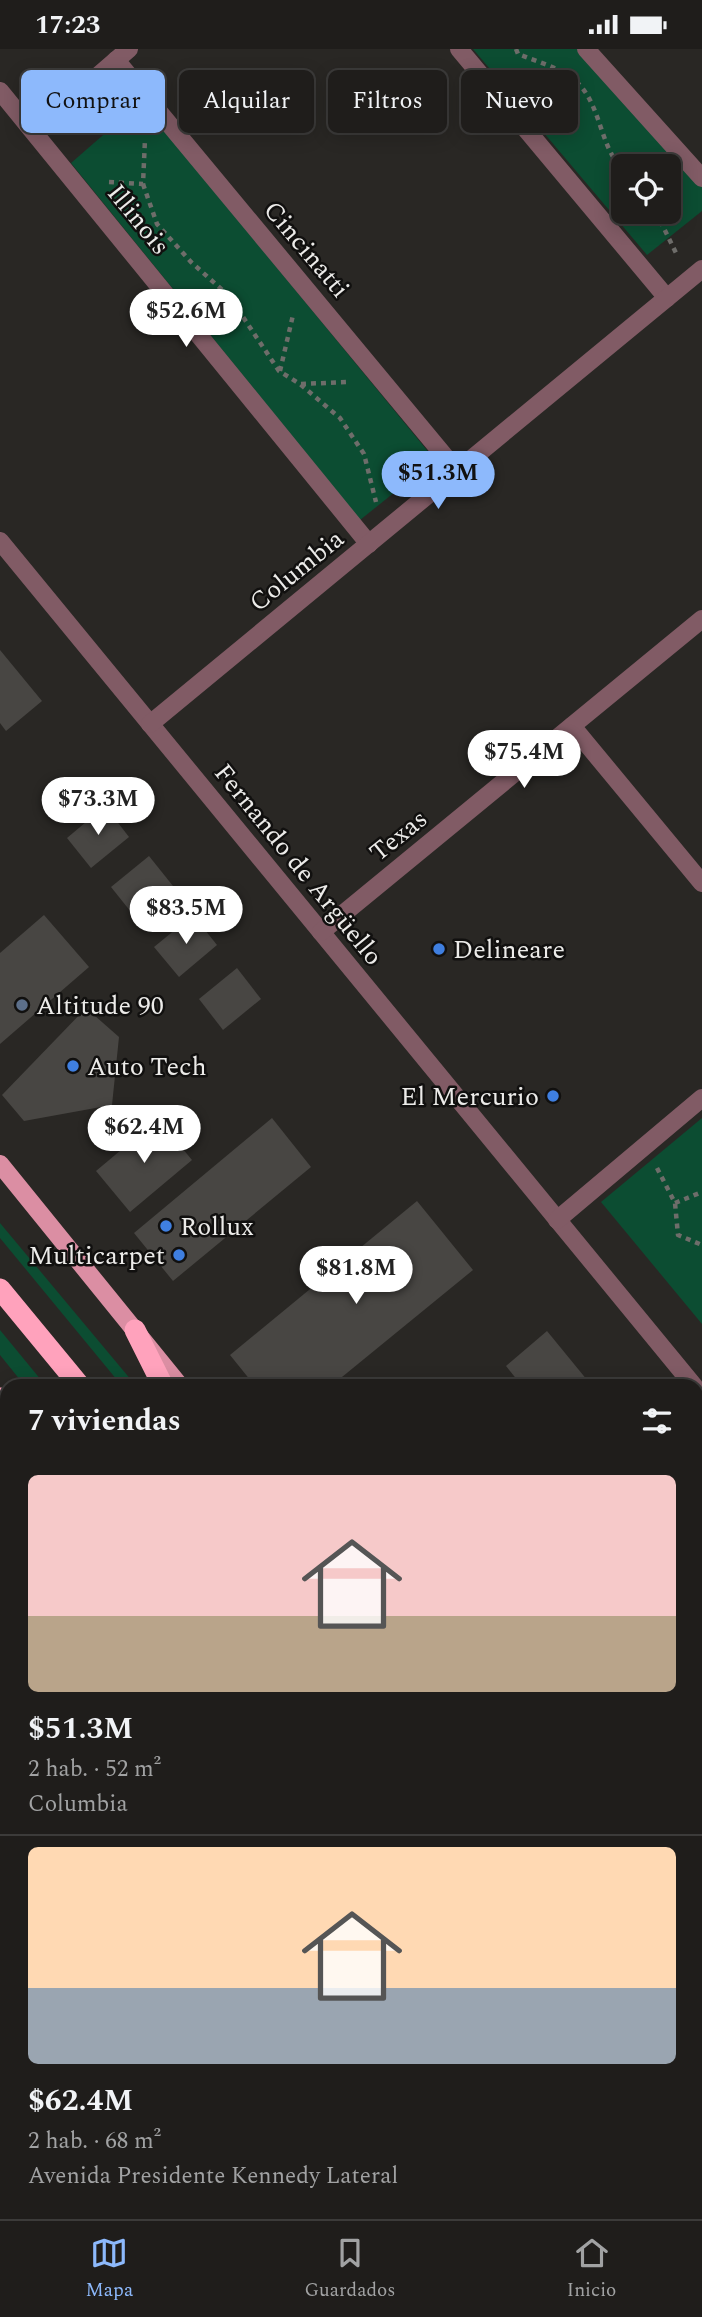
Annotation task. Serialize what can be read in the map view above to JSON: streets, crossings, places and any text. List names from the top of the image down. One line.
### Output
{"streets":{"street":["Illinois","Cincinatti","Columbia","Texas","Fernando de Argüello"]},"crossings":[["Illinois","Columbia"],["Cincinatti","Columbia"],["Columbia","Fernando de Argüello"],["Texas","Fernando de Argüello"]],"places":["Delineare","Altitude 90","Auto Tech","El Mercurio","Rollux","Multicarpet"],"page":{"status":"17:23","chip":["Comprar","Alquilar","Filtros","Nuevo"],"price":["$52.6M","$51.3M","$75.4M","$73.3M","$83.5M","$62.4M","$81.8M"],"heading":"7 viviendas","list":[{"name":"$51.3M","note":"2 hab. · 52 m² · Columbia"},{"name":"$62.4M","note":"2 hab. · 68 m² · Avenida Presidente Kennedy Lateral"}],"tabs":["Mapa","Guardados","Inicio"]}}
